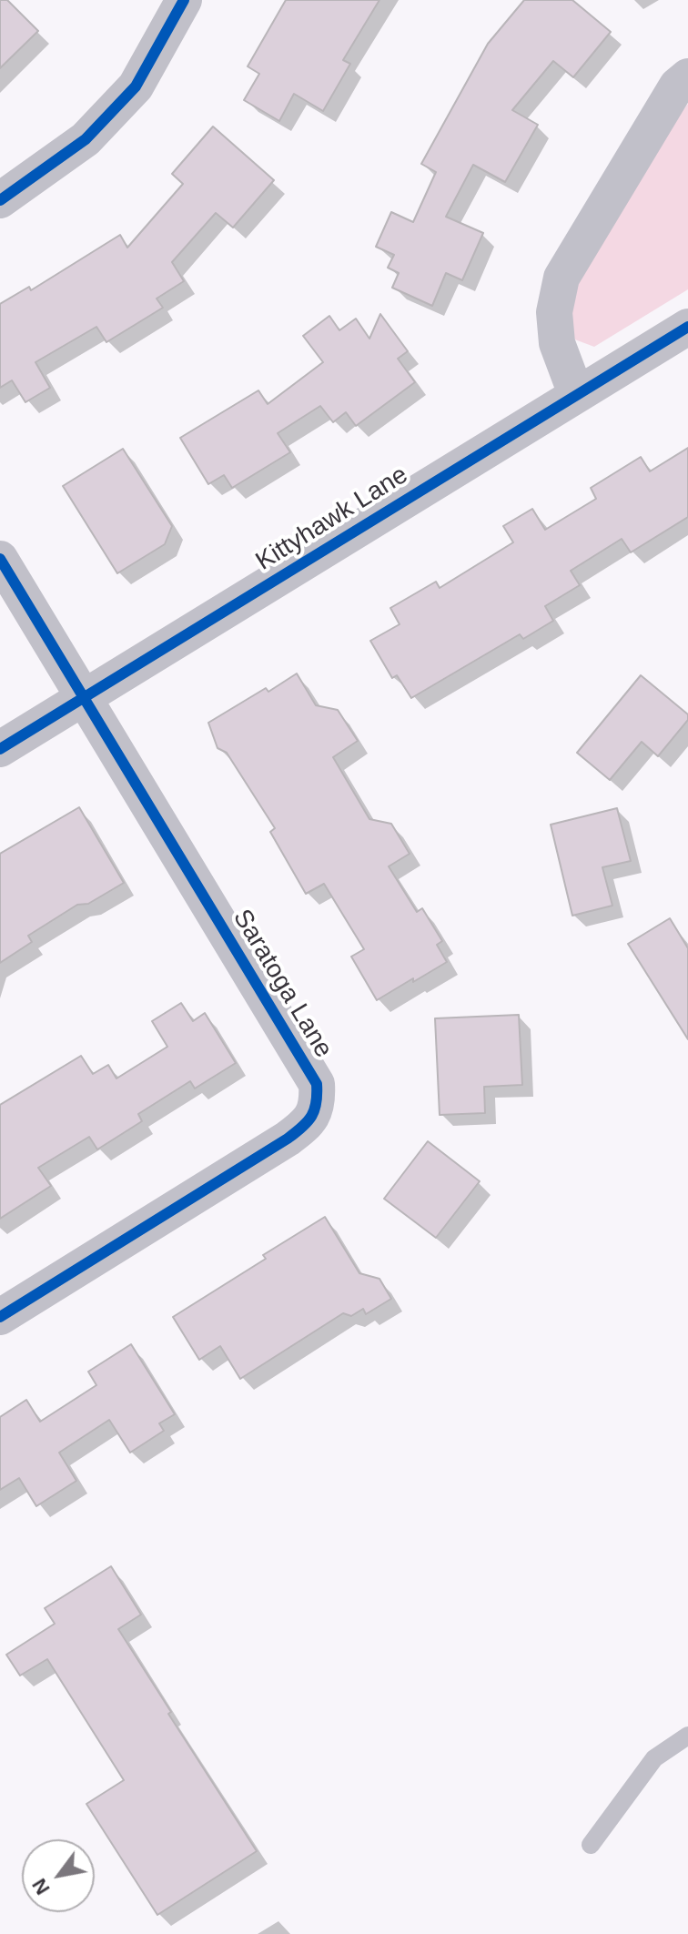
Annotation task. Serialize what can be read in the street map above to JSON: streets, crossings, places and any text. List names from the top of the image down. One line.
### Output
{"streets":{"street":["Kittyhawk Lane","Saratoga Lane"]},"crossings":[["Kittyhawk Lane","Saratoga Lane"]],"north":"bottom left"}
